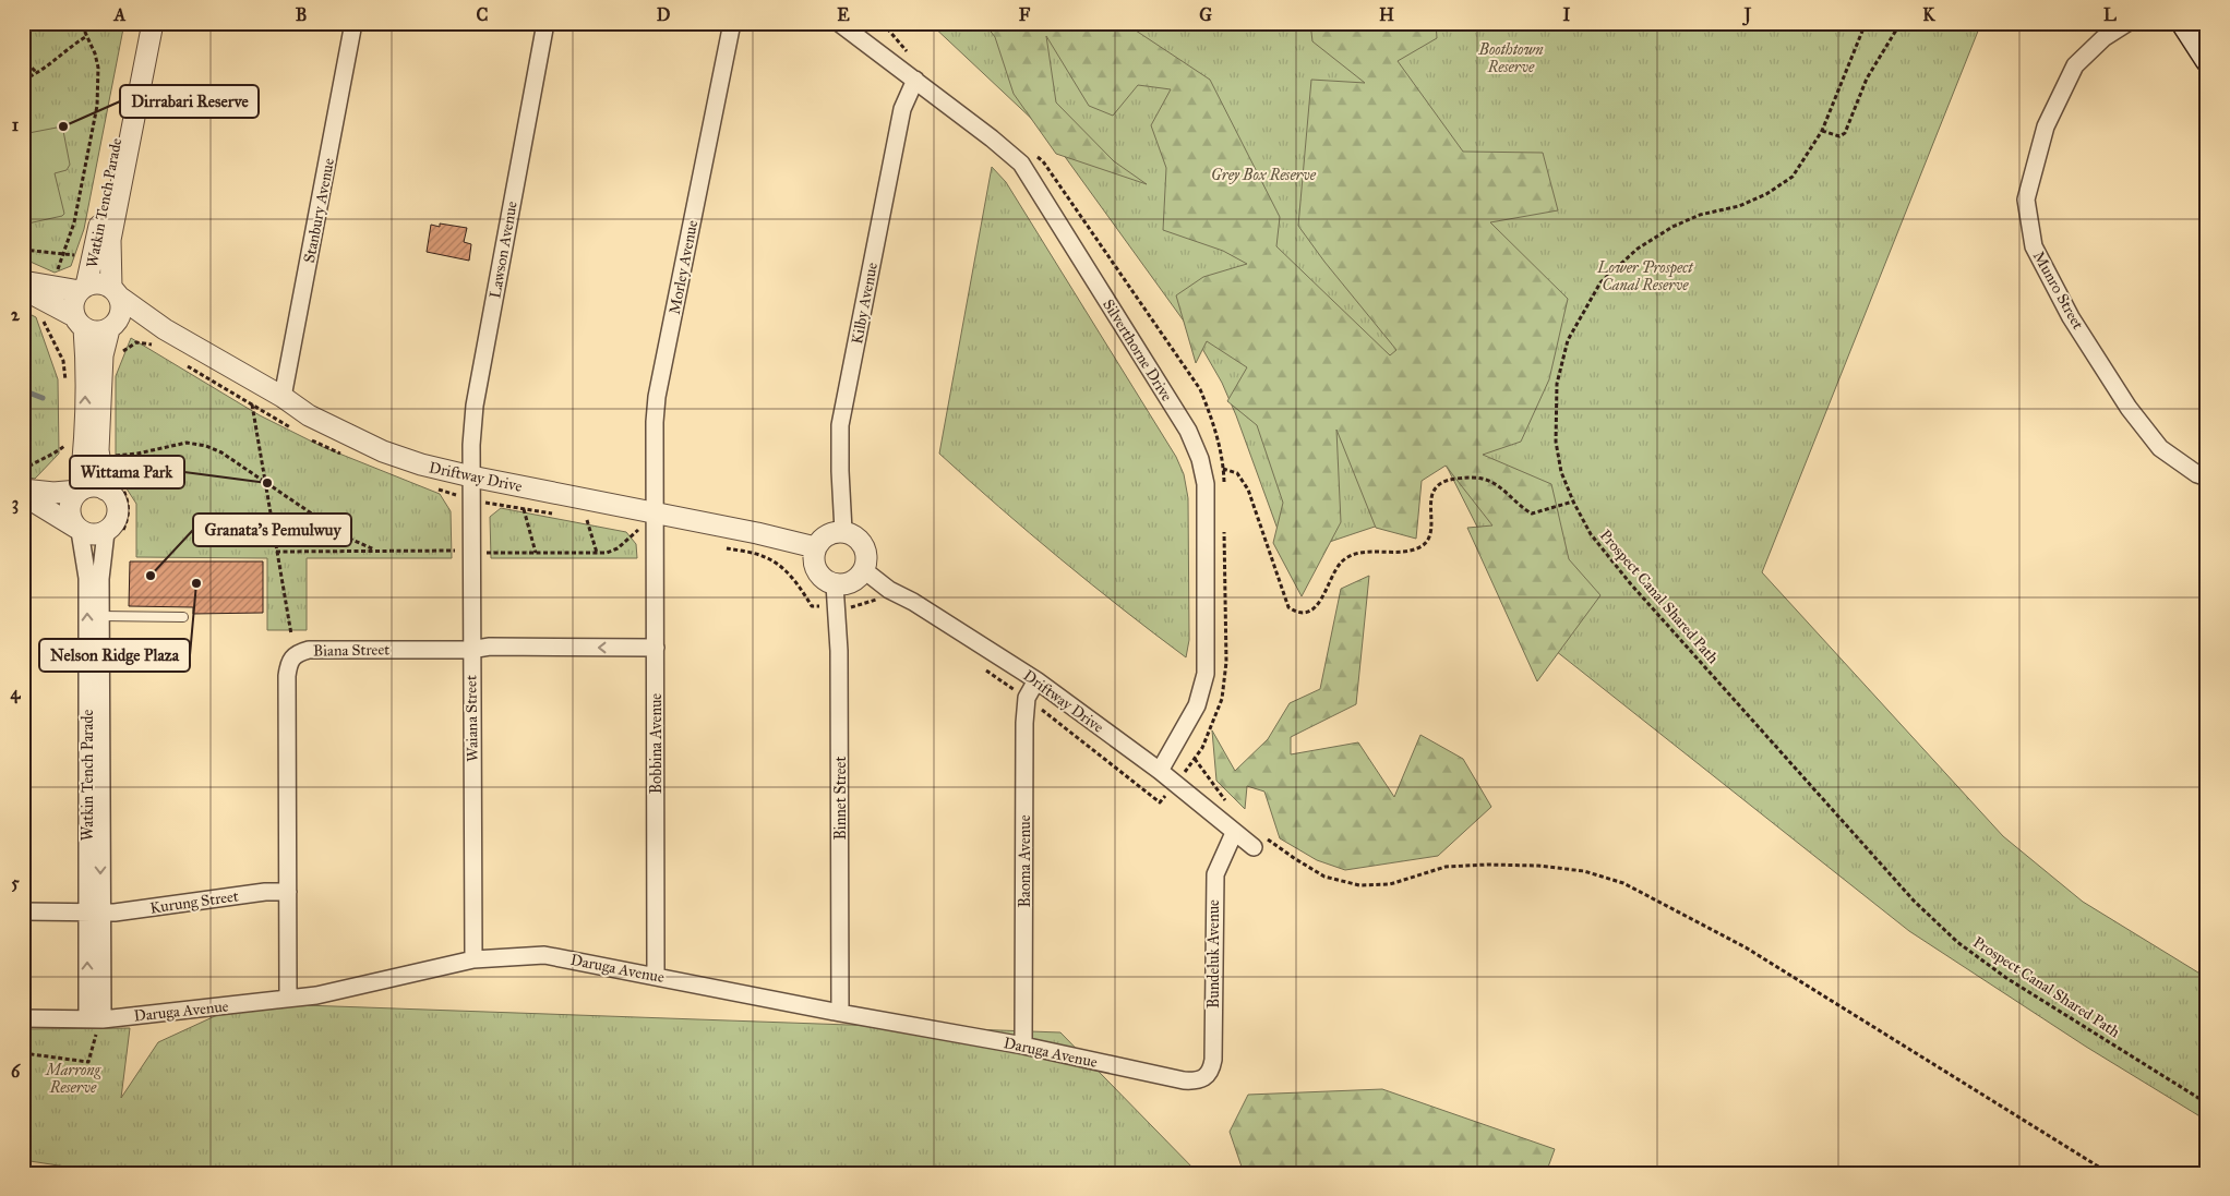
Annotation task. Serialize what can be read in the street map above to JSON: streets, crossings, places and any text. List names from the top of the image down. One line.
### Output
{"streets":{"street":["Watkin Tench Parade","Stanbury Avenue","Lawson Avenue","Morley Avenue","Munro Street","Kilby Avenue","Silverthorne Drive","Driftway Drive","Biana Street","Waiana Street","Bobbina Avenue","Binnet Street","Baoma Avenue","Kurung Street","Bundeluk Avenue","Daruga Avenue"],"path":["Prospect Canal Shared Path"]},"crossings":[["Watkin Tench Parade","Driftway Drive"],["Watkin Tench Parade","Kurung Street"],["Watkin Tench Parade","Daruga Avenue"],["Stanbury Avenue","Driftway Drive"],["Lawson Avenue","Driftway Drive"],["Lawson Avenue","Waiana Street"],["Morley Avenue","Driftway Drive"],["Morley Avenue","Bobbina Avenue"],["Kilby Avenue","Silverthorne Drive"],["Kilby Avenue","Driftway Drive"],["Kilby Avenue","Binnet Street"],["Silverthorne Drive","Driftway Drive"],["Driftway Drive","Waiana Street"],["Driftway Drive","Bobbina Avenue"],["Driftway Drive","Binnet Street"],["Driftway Drive","Baoma Avenue"],["Driftway Drive","Bundeluk Avenue"],["Biana Street","Waiana Street"],["Biana Street","Bobbina Avenue"],["Biana Street","Kurung Street"],["Biana Street","Daruga Avenue"],["Waiana Street","Daruga Avenue"],["Bobbina Avenue","Daruga Avenue"],["Binnet Street","Daruga Avenue"],["Baoma Avenue","Daruga Avenue"],["Bundeluk Avenue","Daruga Avenue"]],"parks":["Boothtown Reserve","Grey Box Reserve","Lower Prospect Canal Reserve","Marrong Reserve"],"places":["Dirrabari Reserve","Wittama Park","Granata's Pemulwuy","Nelson Ridge Plaza"],"grid":{"columns":["A","B","C","D","E","F","G","H","I","J","K","L"],"rows":["1","2","3","4","5","6"]}}
